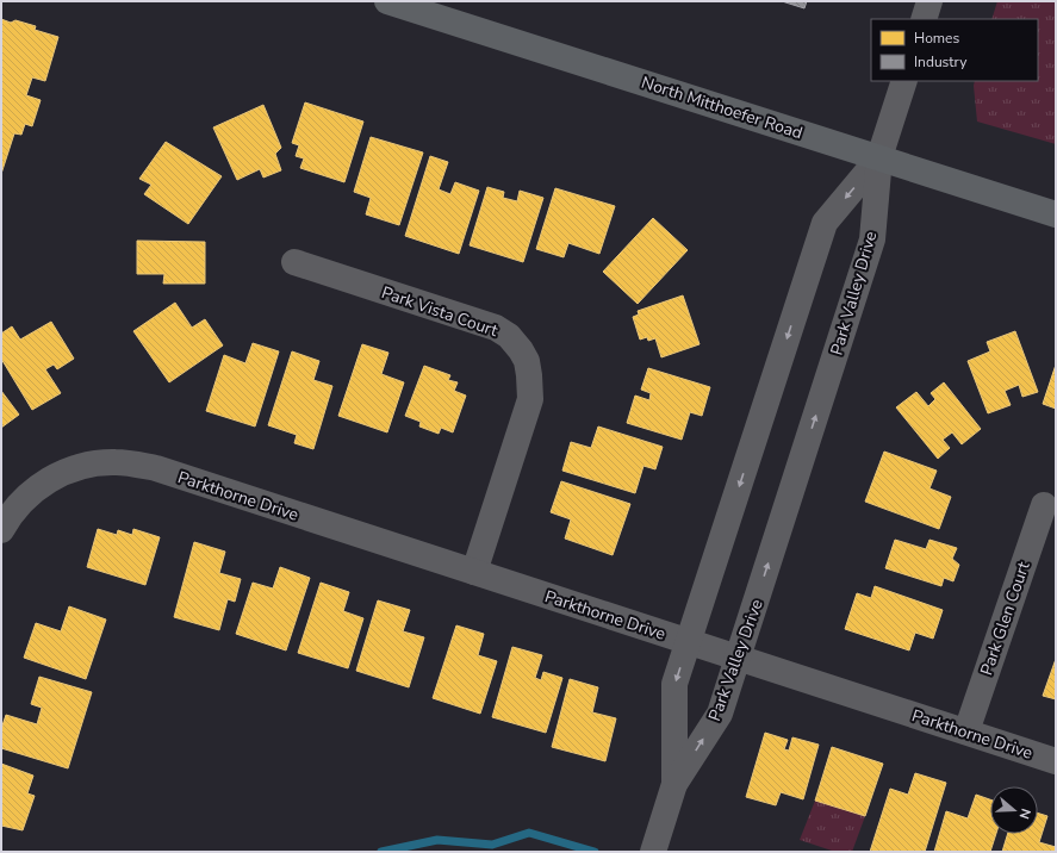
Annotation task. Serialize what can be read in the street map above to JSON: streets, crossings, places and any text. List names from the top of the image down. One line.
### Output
{"streets":{"main road":["North Mitthoefer Road"],"street":["Park Valley Drive","Park Vista Court","Parkthorne Drive","Park Glen Court"]},"crossings":[["North Mitthoefer Road","Park Valley Drive"],["Park Valley Drive","Parkthorne Drive"],["Park Vista Court","Parkthorne Drive"],["Parkthorne Drive","Park Glen Court"]],"legend":["Homes","Industry"],"north":"right"}
